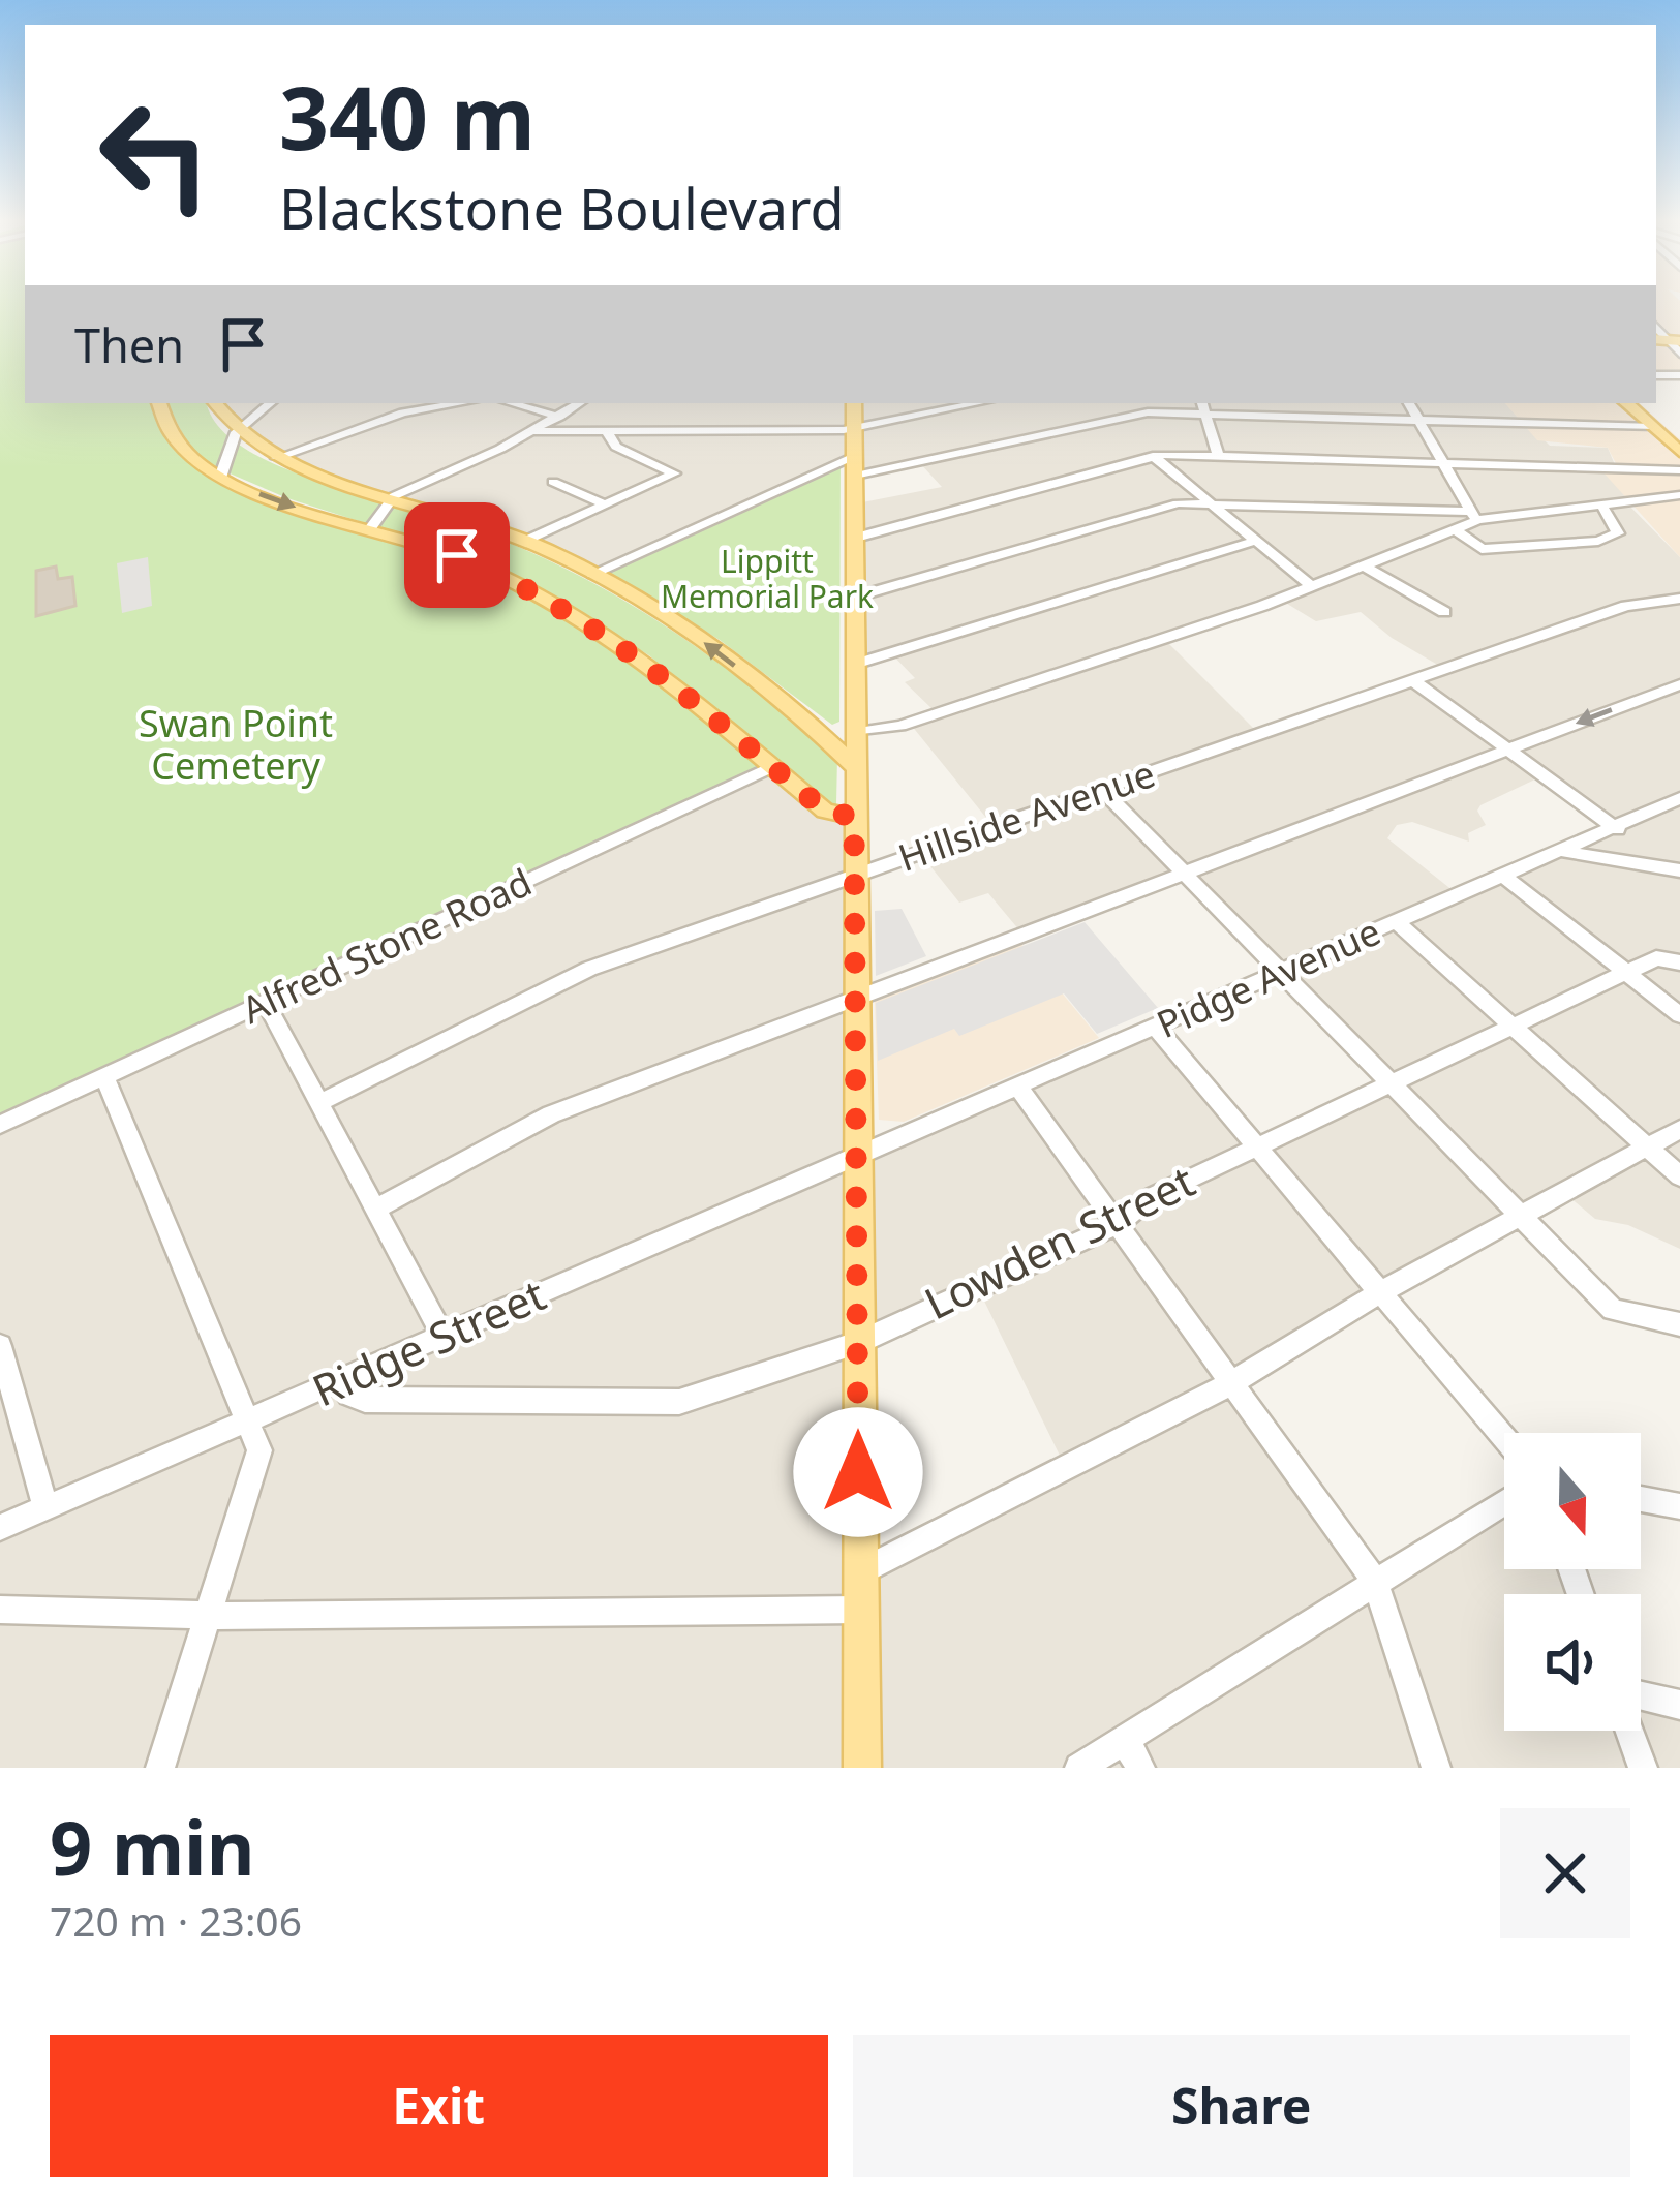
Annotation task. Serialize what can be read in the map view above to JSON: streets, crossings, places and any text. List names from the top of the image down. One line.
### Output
{"streets":{"street":["Hillside Avenue","Alfred Stone Road","Pidge Avenue","Lowden Street","Ridge Street"]},"crossings":[["Pidge Avenue","Ridge Street"],["Lowden Street","Ridge Street"]],"parks":["Lippitt Memorial Park","Swan Point Cemetery"],"north":"bottom","page":{"turn":["340 m","Blackstone Boulevard"],"then":"Then","heading":["9 min","720 m · 23:06"],"buttons":["Exit","Share"]}}
